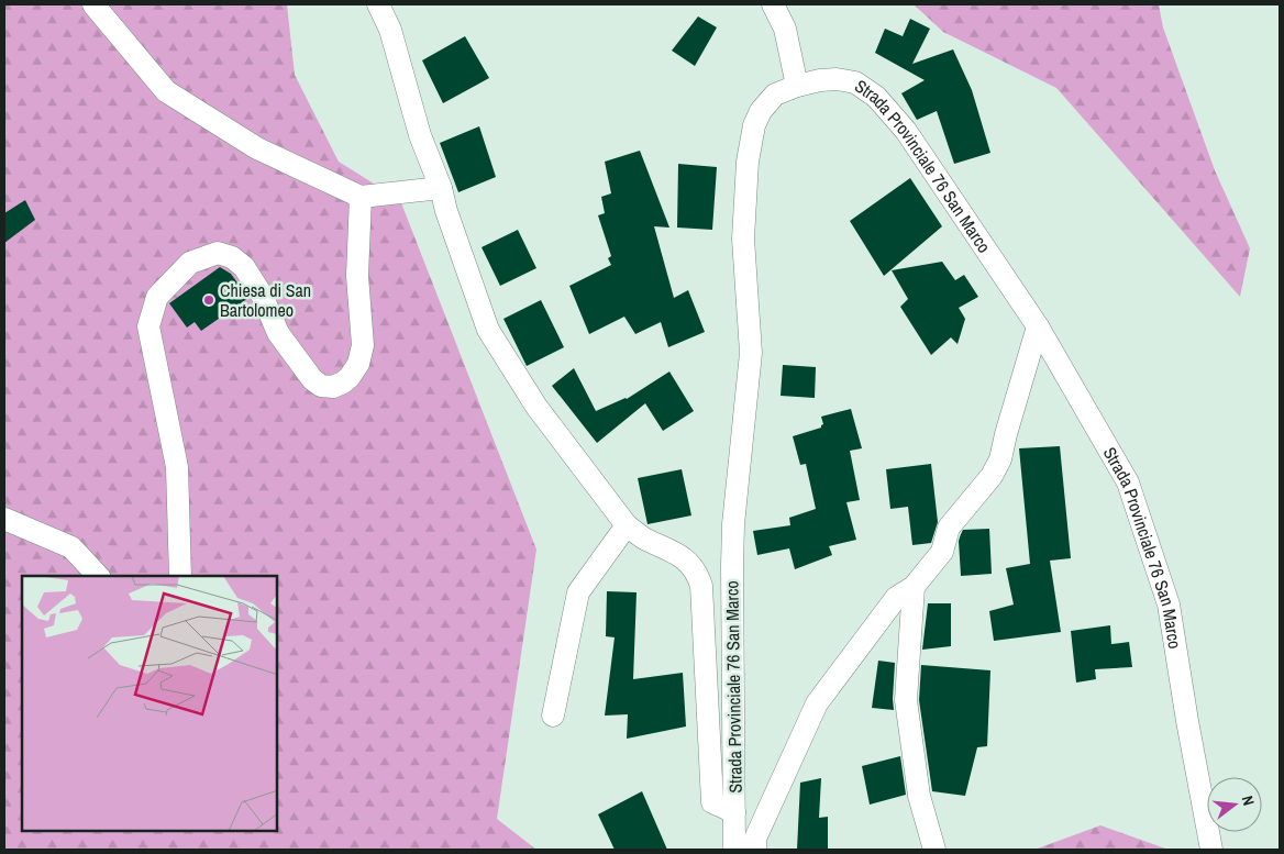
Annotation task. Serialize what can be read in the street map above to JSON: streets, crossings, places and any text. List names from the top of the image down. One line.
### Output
{"streets":{"street":["Strada Provinciale 76 San Marco"]},"places":["Chiesa di San Bartolomeo"],"north":"right"}
